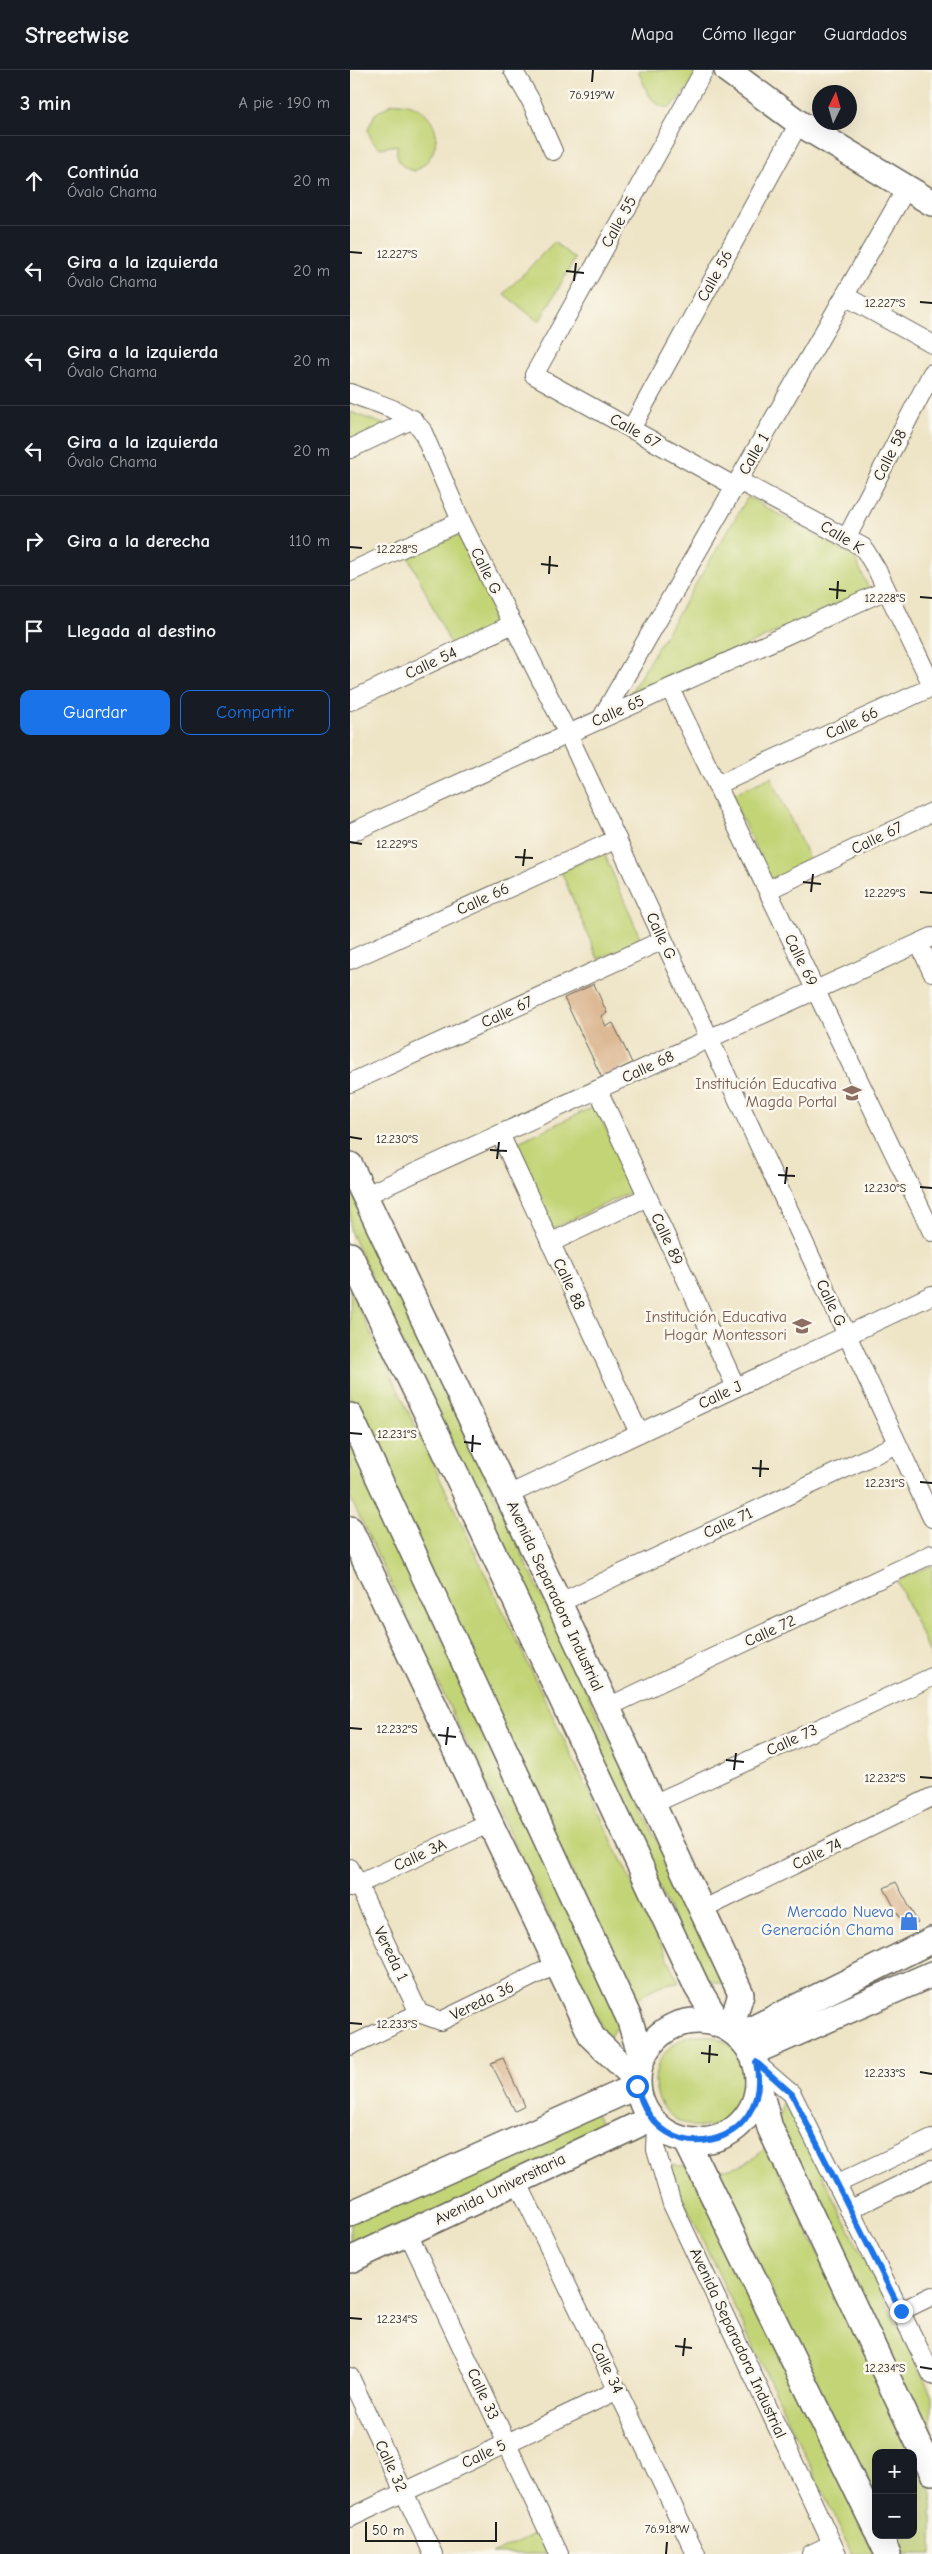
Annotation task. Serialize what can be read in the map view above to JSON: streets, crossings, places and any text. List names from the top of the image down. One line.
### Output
{"streets":{"street":["Calle 55","Calle 56","Calle 67","Calle 1","Calle 58","Calle K","Calle G","Calle 54","Calle 65","Calle 66","Calle 69","Calle 68","Calle 89","Calle 88","Calle J","Calle 71","Avenida Separadora Industrial","Calle 72","Calle 73","Calle 74","Calle 3A","Vereda 1","Vereda 36","Avenida Universitaria","Calle 34","Calle 33","Calle 5","Calle 32"]},"crossings":[["Calle 55","Calle 67"],["Calle 56","Calle 67"],["Calle 67","Calle 1"],["Calle 67","Calle K"],["Calle 67","Calle G"],["Calle 67","Calle 69"],["Calle 1","Calle K"],["Calle 1","Calle 65"],["Calle 58","Calle K"],["Calle K","Calle 65"],["Calle K","Calle 66"],["Calle G","Calle 54"],["Calle G","Calle 65"],["Calle G","Calle 66"],["Calle G","Calle 68"],["Calle G","Calle J"],["Calle G","Calle 71"],["Calle 65","Calle 69"],["Calle 66","Calle 69"],["Calle 69","Calle 68"],["Calle 68","Calle 89"],["Calle 68","Calle 88"],["Calle 68","Avenida Separadora Industrial"],["Calle 89","Calle J"],["Calle 88","Calle J"],["Calle J","Avenida Separadora Industrial"],["Calle 71","Avenida Separadora Industrial"],["Avenida Separadora Industrial","Calle 72"],["Avenida Separadora Industrial","Calle 73"],["Avenida Separadora Industrial","Calle 74"],["Avenida Separadora Industrial","Avenida Universitaria"],["Calle 3A","Vereda 1"],["Vereda 1","Vereda 36"],["Avenida Universitaria","Calle 34"],["Avenida Universitaria","Calle 33"],["Calle 34","Calle 5"],["Calle 33","Calle 5"],["Calle 5","Calle 32"]],"places":{"school or university":["Institución Educativa Magda Portal","Institución Educativa Hogar Montessori"],"shop":["Mercado Nueva Generación Chama"]},"scale_bar":"50 m","north":"top","page":{"header":"Streetwise","nav":["Mapa","Cómo llegar","Guardados"],"heading":["3 min","A pie · 190 m"],"list":[["Continúa","Óvalo Chama","20 m"],["Gira a la izquierda","Óvalo Chama","20 m"],["Gira a la izquierda","Óvalo Chama","20 m"],["Gira a la izquierda","Óvalo Chama","20 m"],["Gira a la derecha","110 m"],"Llegada al destino"],"buttons":["Guardar","Compartir"],"map_buttons":["+","−"],"scale":"50 m"},"coordinates":["76.919°W","12.227°S","12.228°S","12.229°S","12.230°S","12.231°S","12.232°S","12.233°S","12.234°S","76.918°W"]}
